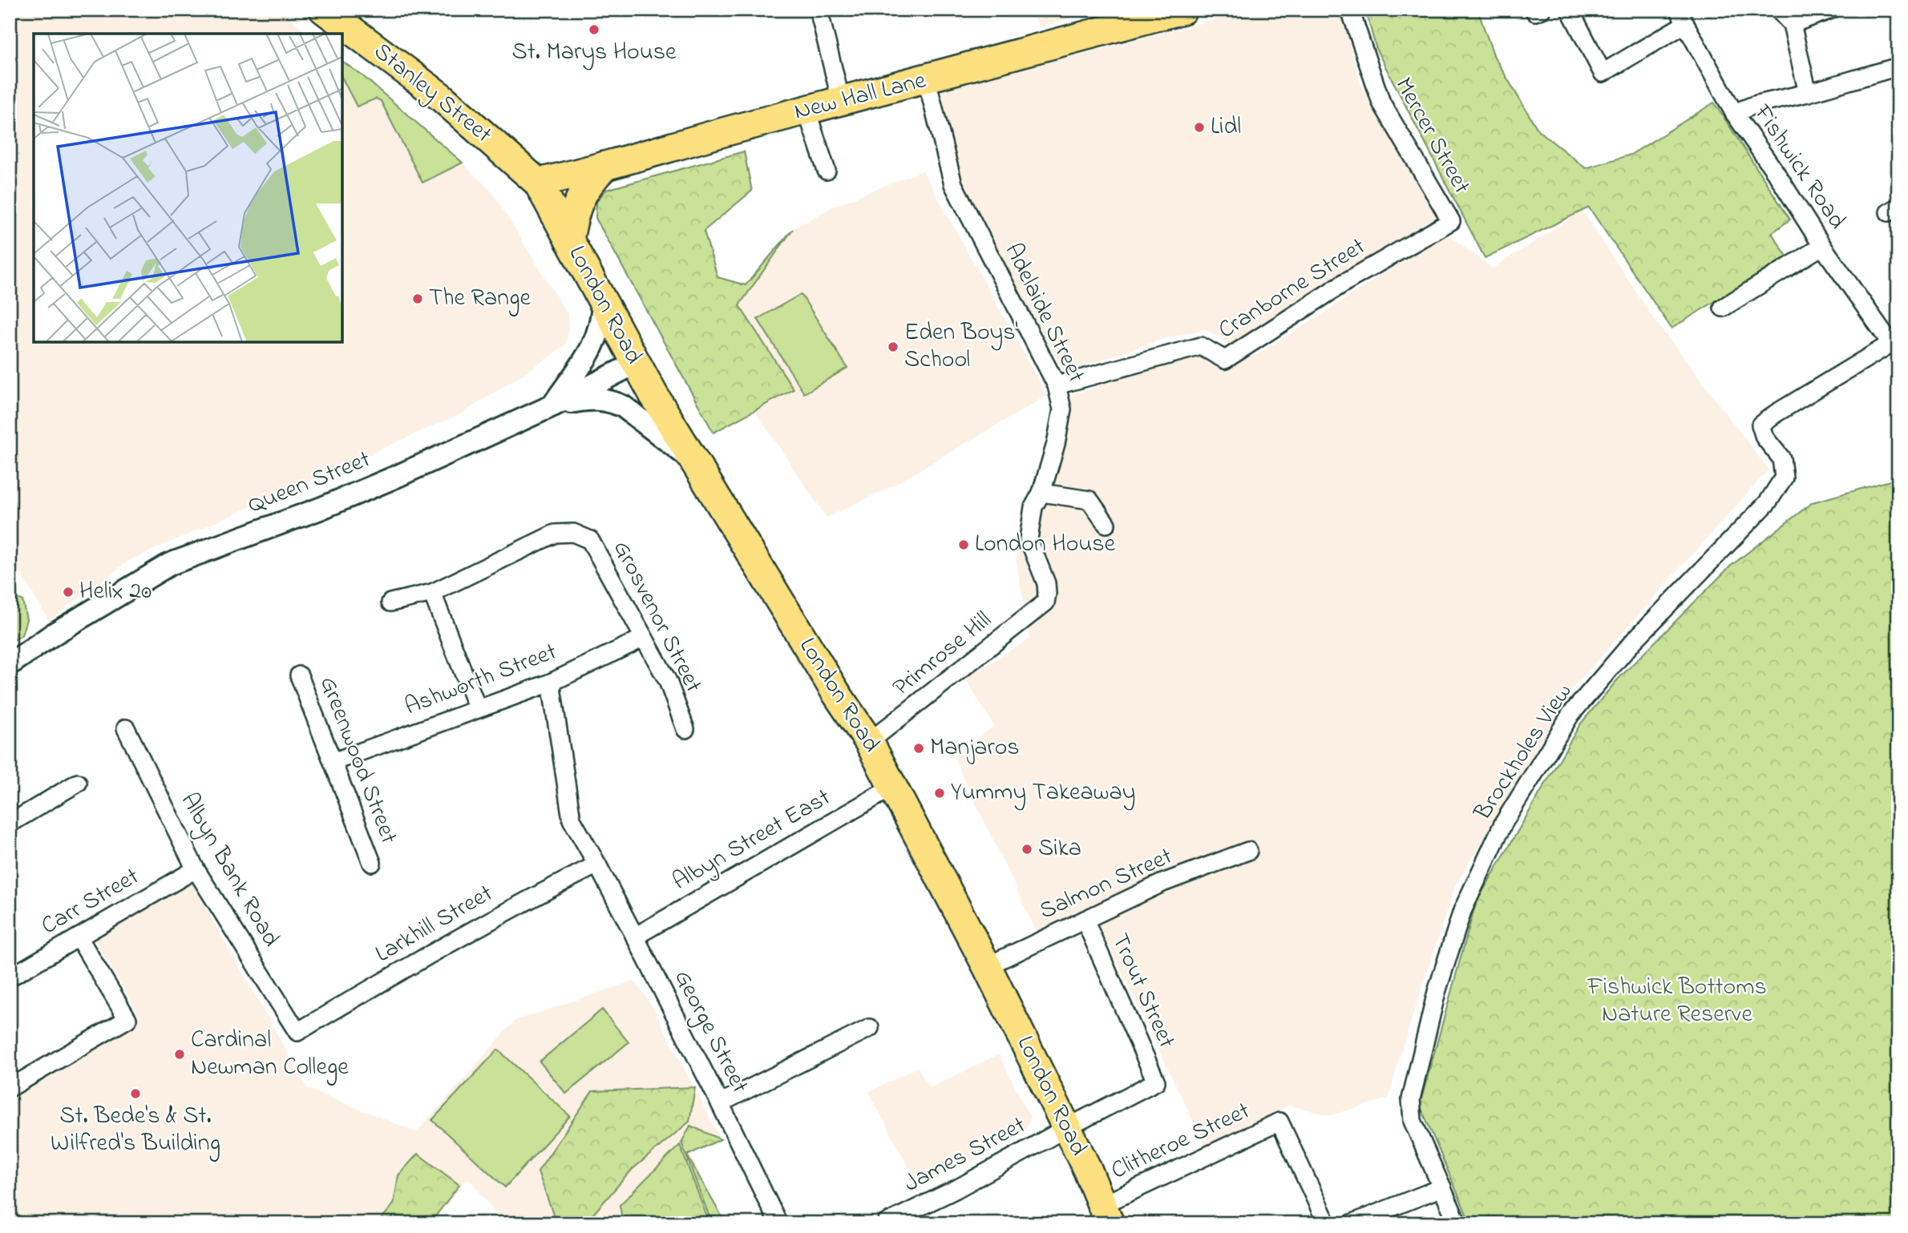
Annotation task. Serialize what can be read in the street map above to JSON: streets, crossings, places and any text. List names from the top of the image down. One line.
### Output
{"streets":{"highway":["Stanley Street","New Hall Lane","London Road"],"street":["Mercer Street","Fishwick Road","Cranborne Street","Adelaide Street","Queen Street","Grosvenor Street","Primrose Hill","Ashworth Street","Brockholes View","Greenwood Street","Albyn Street East","Albyn Bank Road","Salmon Street","Carr Street","Larkhill Street","Trout Street","George Street","Clitheroe Street","James Street"]},"crossings":[["Stanley Street","New Hall Lane"],["Stanley Street","London Road"],["New Hall Lane","London Road"],["New Hall Lane","Adelaide Street"],["Mercer Street","Cranborne Street"],["Fishwick Road","Brockholes View"],["Cranborne Street","Adelaide Street"],["London Road","Queen Street"],["London Road","Primrose Hill"],["London Road","Albyn Street East"],["London Road","Salmon Street"],["London Road","Clitheroe Street"],["London Road","James Street"],["Adelaide Street","Primrose Hill"],["Grosvenor Street","Ashworth Street"],["Ashworth Street","Greenwood Street"],["Ashworth Street","George Street"],["Albyn Street East","George Street"],["Albyn Bank Road","Carr Street"],["Albyn Bank Road","Larkhill Street"],["Salmon Street","Trout Street"],["Larkhill Street","George Street"],["Trout Street","James Street"]],"parks":["Fishwick Bottoms Nature Reserve"],"places":["St. Marys House","Lidl","The Range","Eden Boys' School","London House","Helix 20","Manjaros","Yummy Takeaway","Sika","Cardinal Newman College","St. Bede's & St. Wilfred's Building"]}
